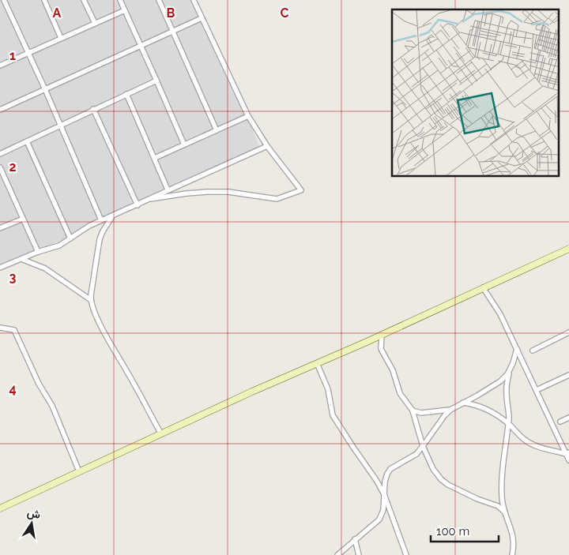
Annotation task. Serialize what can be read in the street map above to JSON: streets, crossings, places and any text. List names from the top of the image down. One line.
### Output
{"scale_bar":"100 m","north":"top","grid":{"columns":["A","B","C"],"rows":["1","2","3","4"]}}
